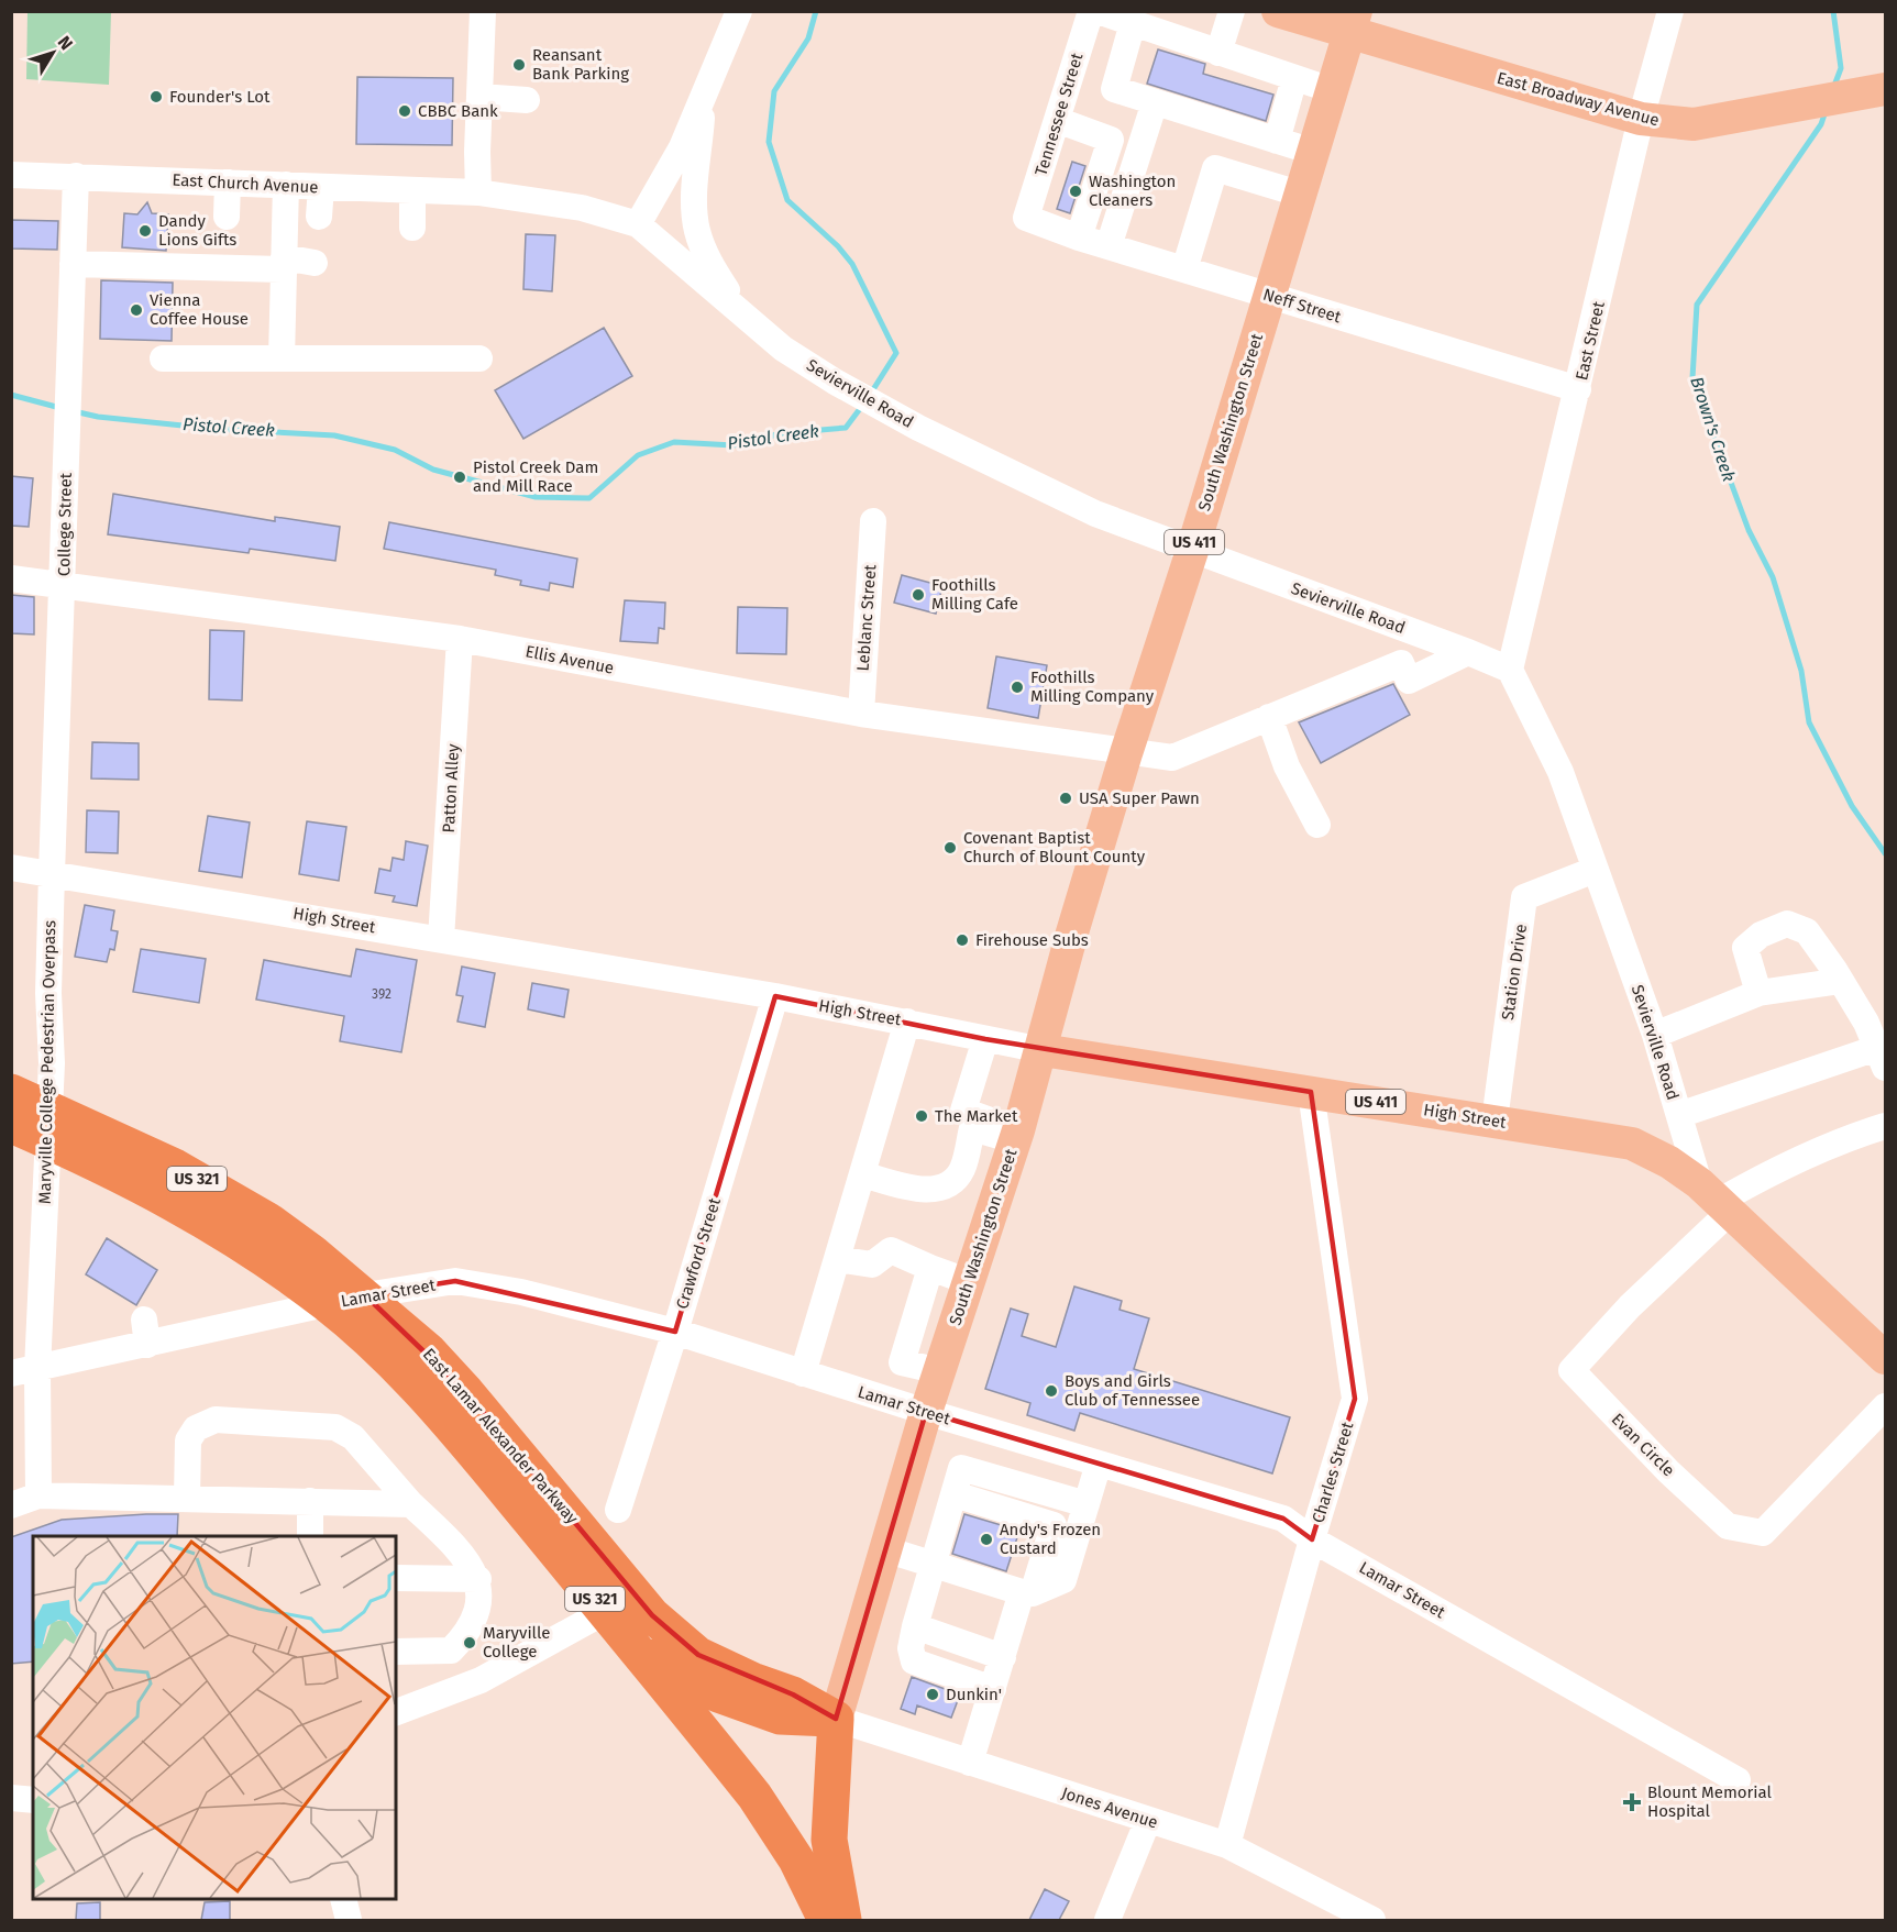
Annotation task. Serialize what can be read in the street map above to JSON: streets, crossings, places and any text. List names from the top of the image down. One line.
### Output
{"streets":{"highway":["US 321","East Lamar Alexander Parkway"],"main road":["East Broadway Avenue","South Washington Street","US 411","High Street"],"street":["Tennessee Street","East Church Avenue","Neff Street","East Street","Sevierville Road","College Street","Leblanc Street","Ellis Avenue","Patton Alley","Station Drive","Maryville College Pedestrian Overpass","Crawford Street","Lamar Street","Evan Circle","Charles Street","Jones Avenue"]},"crossings":[["East Broadway Avenue","East Street"],["East Broadway Avenue","South Washington Street"],["Tennessee Street","Neff Street"],["East Church Avenue","Sevierville Road"],["East Church Avenue","College Street"],["Neff Street","East Street"],["Neff Street","South Washington Street"],["East Street","Sevierville Road"],["Sevierville Road","South Washington Street"],["Sevierville Road","US 411"],["Sevierville Road","Ellis Avenue"],["Sevierville Road","High Street"],["Sevierville Road","Station Drive"],["Sevierville Road","Evan Circle"],["South Washington Street","Ellis Avenue"],["South Washington Street","High Street"],["South Washington Street","Lamar Street"],["South Washington Street","East Lamar Alexander Parkway"],["South Washington Street","Jones Avenue"],["College Street","Ellis Avenue"],["College Street","High Street"],["College Street","Maryville College Pedestrian Overpass"],["US 411","High Street"],["US 411","Evan Circle"],["Leblanc Street","Ellis Avenue"],["Ellis Avenue","Patton Alley"],["Patton Alley","High Street"],["High Street","Station Drive"],["High Street","Maryville College Pedestrian Overpass"],["High Street","Crawford Street"],["High Street","Evan Circle"],["High Street","Charles Street"],["Maryville College Pedestrian Overpass","Lamar Street"],["Crawford Street","Lamar Street"],["Lamar Street","East Lamar Alexander Parkway"],["Lamar Street","Charles Street"],["East Lamar Alexander Parkway","Jones Avenue"],["Charles Street","Jones Avenue"]],"water":["Pistol Creek","Brown's Creek"],"places":{"other":["Reansant Bank Parking","Founder's Lot","CBBC Bank","Washington Cleaners","Dandy Lions Gifts","Vienna Coffee House","Pistol Creek Dam and Mill Race","Foothills Milling Cafe","Foothills Milling Company","USA Super Pawn","Covenant Baptist Church of Blount County","Firehouse Subs","The Market","Boys and Girls Club of Tennessee","Andy's Frozen Custard","Maryville College","Dunkin'"],"health":["Blount Memorial Hospital"]},"house_numbers":["392"],"north":"top right"}
